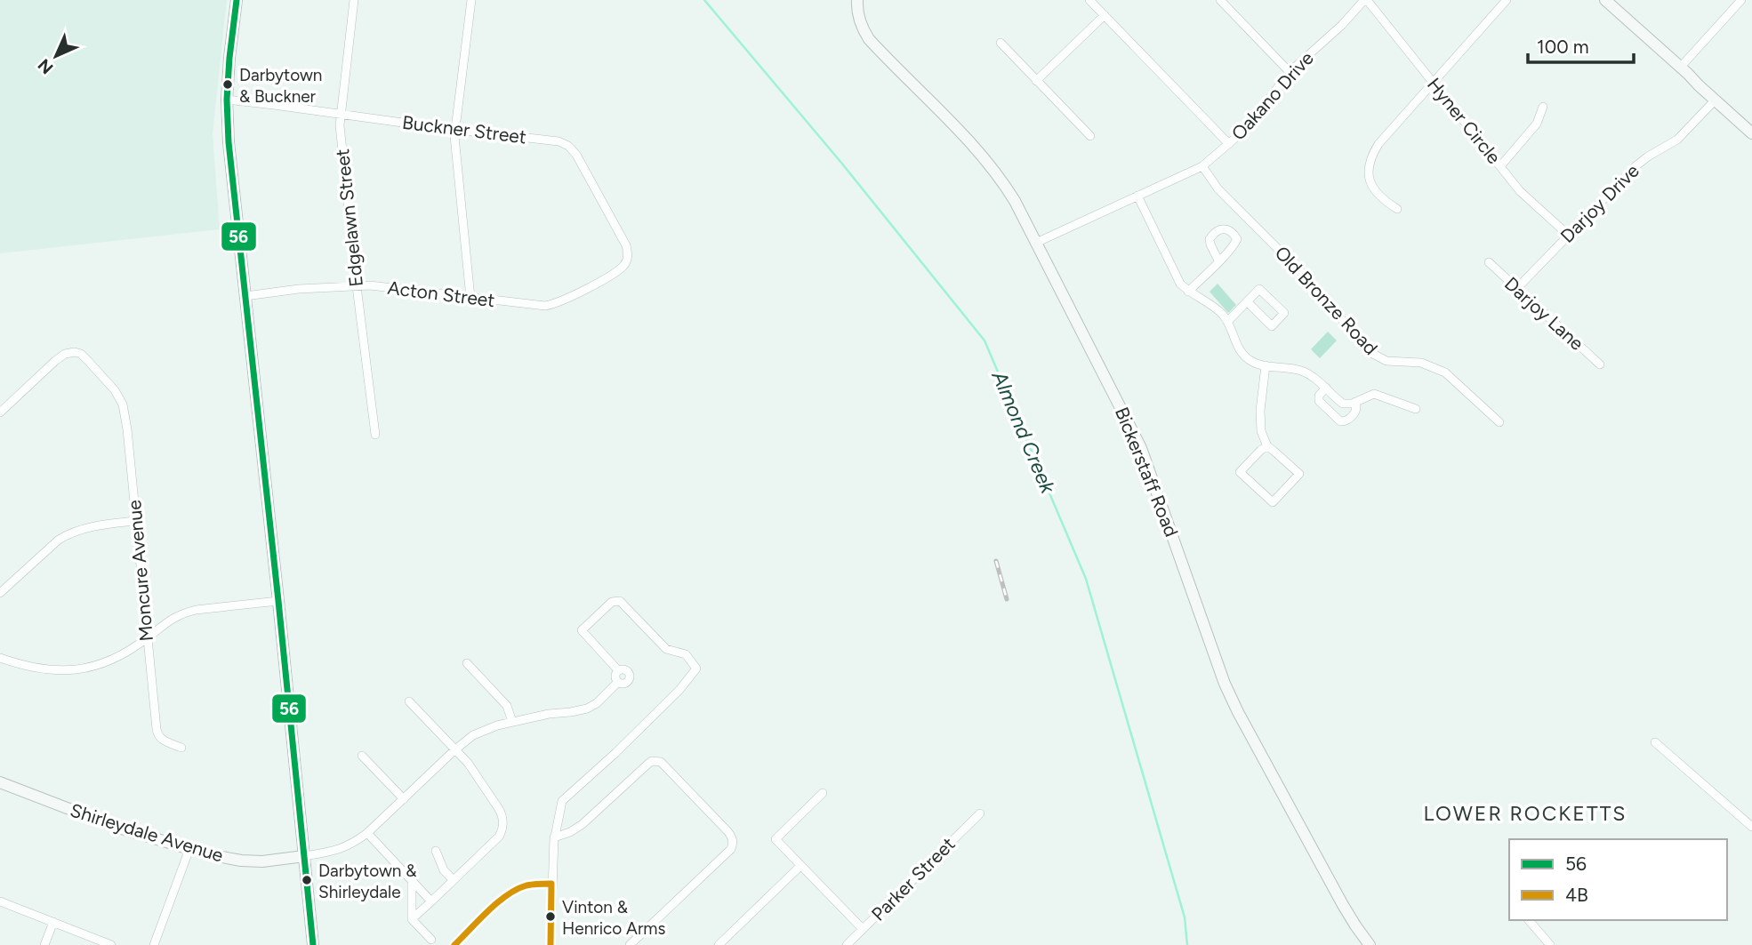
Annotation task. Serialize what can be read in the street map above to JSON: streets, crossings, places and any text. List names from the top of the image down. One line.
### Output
{"streets":{"street":["Oakano Drive","Hyner Circle","Buckner Street","Darjoy Drive","Edgelawn Street","Acton Street","Old Bronze Road","Darjoy Lane","Bickerstaff Road","Moncure Avenue","Shirleydale Avenue","Parker Street"]},"crossings":[["Oakano Drive","Hyner Circle"],["Oakano Drive","Old Bronze Road"],["Oakano Drive","Bickerstaff Road"],["Hyner Circle","Darjoy Drive"],["Buckner Street","Edgelawn Street"],["Buckner Street","Acton Street"],["Darjoy Drive","Darjoy Lane"],["Edgelawn Street","Acton Street"]],"districts":["LOWER ROCKETTS"],"water":["Almond Creek"],"places":["Darbytown & Buckner","Darbytown & Shirleydale","Vinton & Henrico Arms"],"lines":["transit line 56","transit line 4B"],"legend":["56","4B"],"scale_bar":"100 m","north":"bottom left"}
